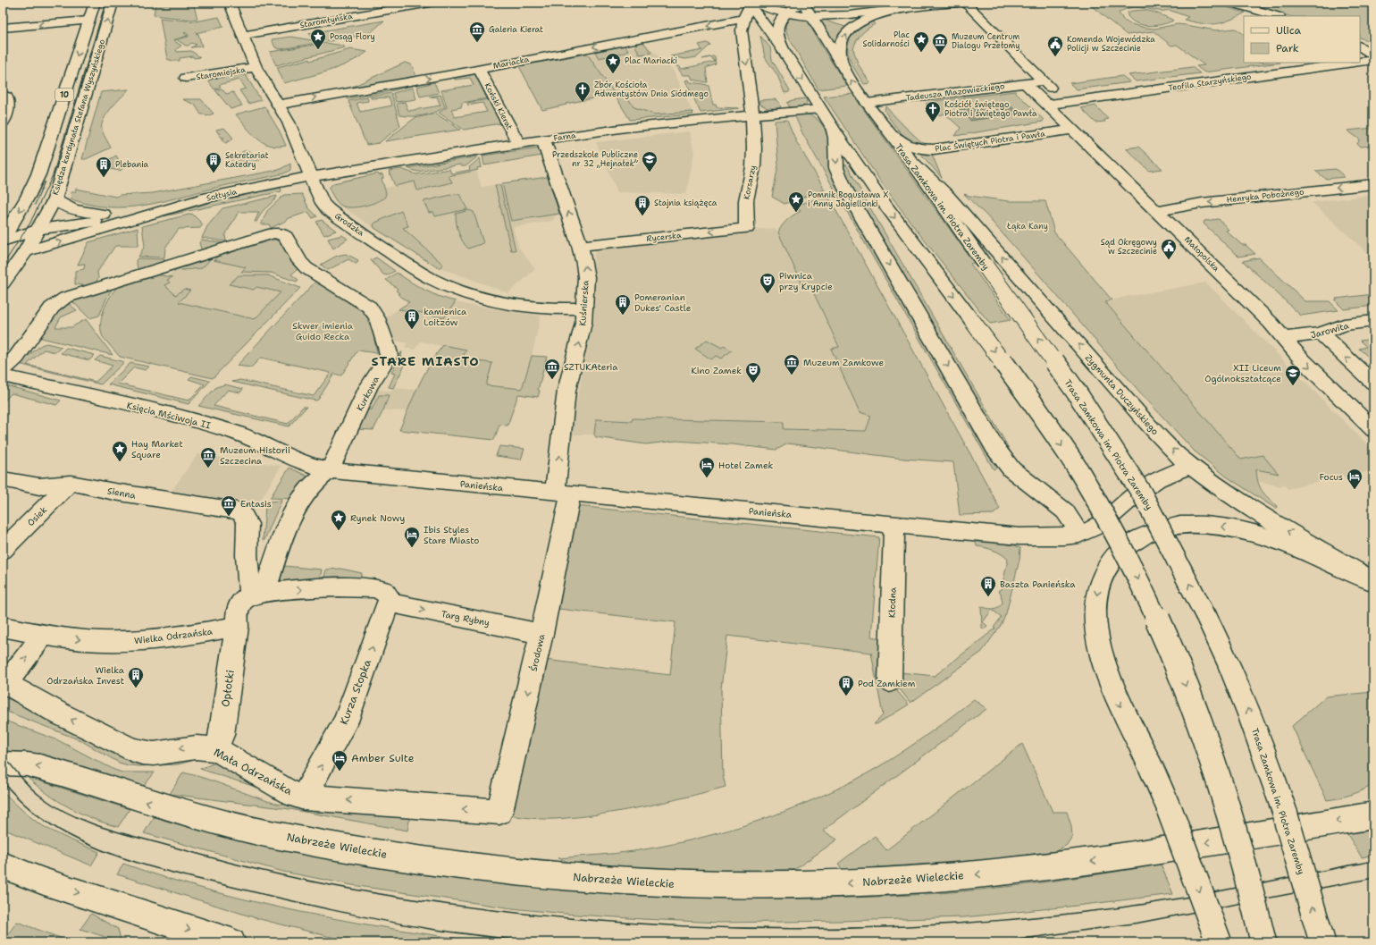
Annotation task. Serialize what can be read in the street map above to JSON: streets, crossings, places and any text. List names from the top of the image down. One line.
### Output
{"streets":{"street":["Staromłyńska","Mariacka","Staromiejska","Teofila Starzyńskiego","Tadeusza Mazowieckiego","10","Koński Kierat","Księdza kardynała Stefana Wyszyńskiego","Farna","Plac Świętych Piotra i Pawła","Korsarzy","Sołtysia","Henryka Pobożnego","Trasa Zamkowa im. Piotra Zaremby","Grodzka","Rycerska","Małopolska","Kuśnierska","Jarowita","Kurkowa","Zygmunta Duczyńskiego","Księcia Mściwoja II","Panieńska","Sienna","Osiek","Kłodna","Targ Rybny","Wielka Odrzańska","Środowa","Opłotki","Kurza Stopka","Mała Odrzańska","Nabrzeże Wieleckie"]},"crossings":[["Staromłyńska","Grodzka"],["Mariacka","Koński Kierat"],["Mariacka","Korsarzy"],["Mariacka","Grodzka"],["Staromiejska","Grodzka"],["Teofila Starzyńskiego","Małopolska"],["Tadeusza Mazowieckiego","Trasa Zamkowa im. Piotra Zaremby"],["Tadeusza Mazowieckiego","Małopolska"],["Koński Kierat","Farna"],["Księdza kardynała Stefana Wyszyńskiego","Sołtysia"],["Farna","Korsarzy"],["Farna","Sołtysia"],["Farna","Grodzka"],["Farna","Kuśnierska"],["Plac Świętych Piotra i Pawła","Trasa Zamkowa im. Piotra Zaremby"],["Plac Świętych Piotra i Pawła","Małopolska"],["Korsarzy","Rycerska"],["Sołtysia","Grodzka"],["Henryka Pobożnego","Małopolska"],["Trasa Zamkowa im. Piotra Zaremby","Zygmunta Duczyńskiego"],["Grodzka","Kuśnierska"],["Rycerska","Kuśnierska"],["Małopolska","Jarowita"],["Kuśnierska","Panieńska"],["Kuśnierska","Środowa"],["Kurkowa","Księcia Mściwoja II"],["Kurkowa","Panieńska"],["Zygmunta Duczyńskiego","Panieńska"],["Księcia Mściwoja II","Panieńska"],["Panieńska","Kłodna"],["Panieńska","Środowa"],["Sienna","Osiek"],["Targ Rybny","Środowa"],["Targ Rybny","Kurza Stopka"],["Wielka Odrzańska","Opłotki"],["Środowa","Mała Odrzańska"],["Opłotki","Mała Odrzańska"],["Kurza Stopka","Mała Odrzańska"]],"one_way":["Korsarzy","Henryka Pobożnego","Rycerska","Kuśnierska","Targ Rybny","Wielka Odrzańska","Środowa","Kurza Stopka","Nabrzeże Wieleckie"],"districts":["STARE MIASTO"],"parks":["Łąka Kany","Skwer imienia Guido Recka"],"places":{"museum":["Galeria Kierat","Muzeum Centrum Dialogu Przełomy","Muzeum Zamkowe","SZTUKAteria","Muzeum Historii Szczecina","Entasis"],"place":["Posąg Flory","Plac Solidarności","Plac Mariacki","Pomnik Bogusława X i Anny Jagiellonki","Hay Market Square","Rynek Nowy"],"public building":["Komenda Wojewódzka Policji w Szczecinie","Sąd Okręgowy w Szczecinie"],"church":["Zbór Kościoła Adwentystów Dnia Siódmego","Kościół świętego Piotra i świętego Pawła"],"school or university":["Przedszkole Publiczne nr 32 „Hejnałek”","XII Liceum Ogólnokształcące"],"building":["Sekretariat Katedry","Plebania","Stajnia książęca","Pomeranian Dukes' Castle","kamienica Loitzów","Baszta Panieńska","Wielka Odrzańska Invest","Pod Zamkiem"],"theatre":["Piwnica przy Krypcie","Kino Zamek"],"hotel":["Hotel Zamek","Focus","Ibis Styles Stare Miasto","Amber Suite"]},"legend":["Ulica","Park"]}
